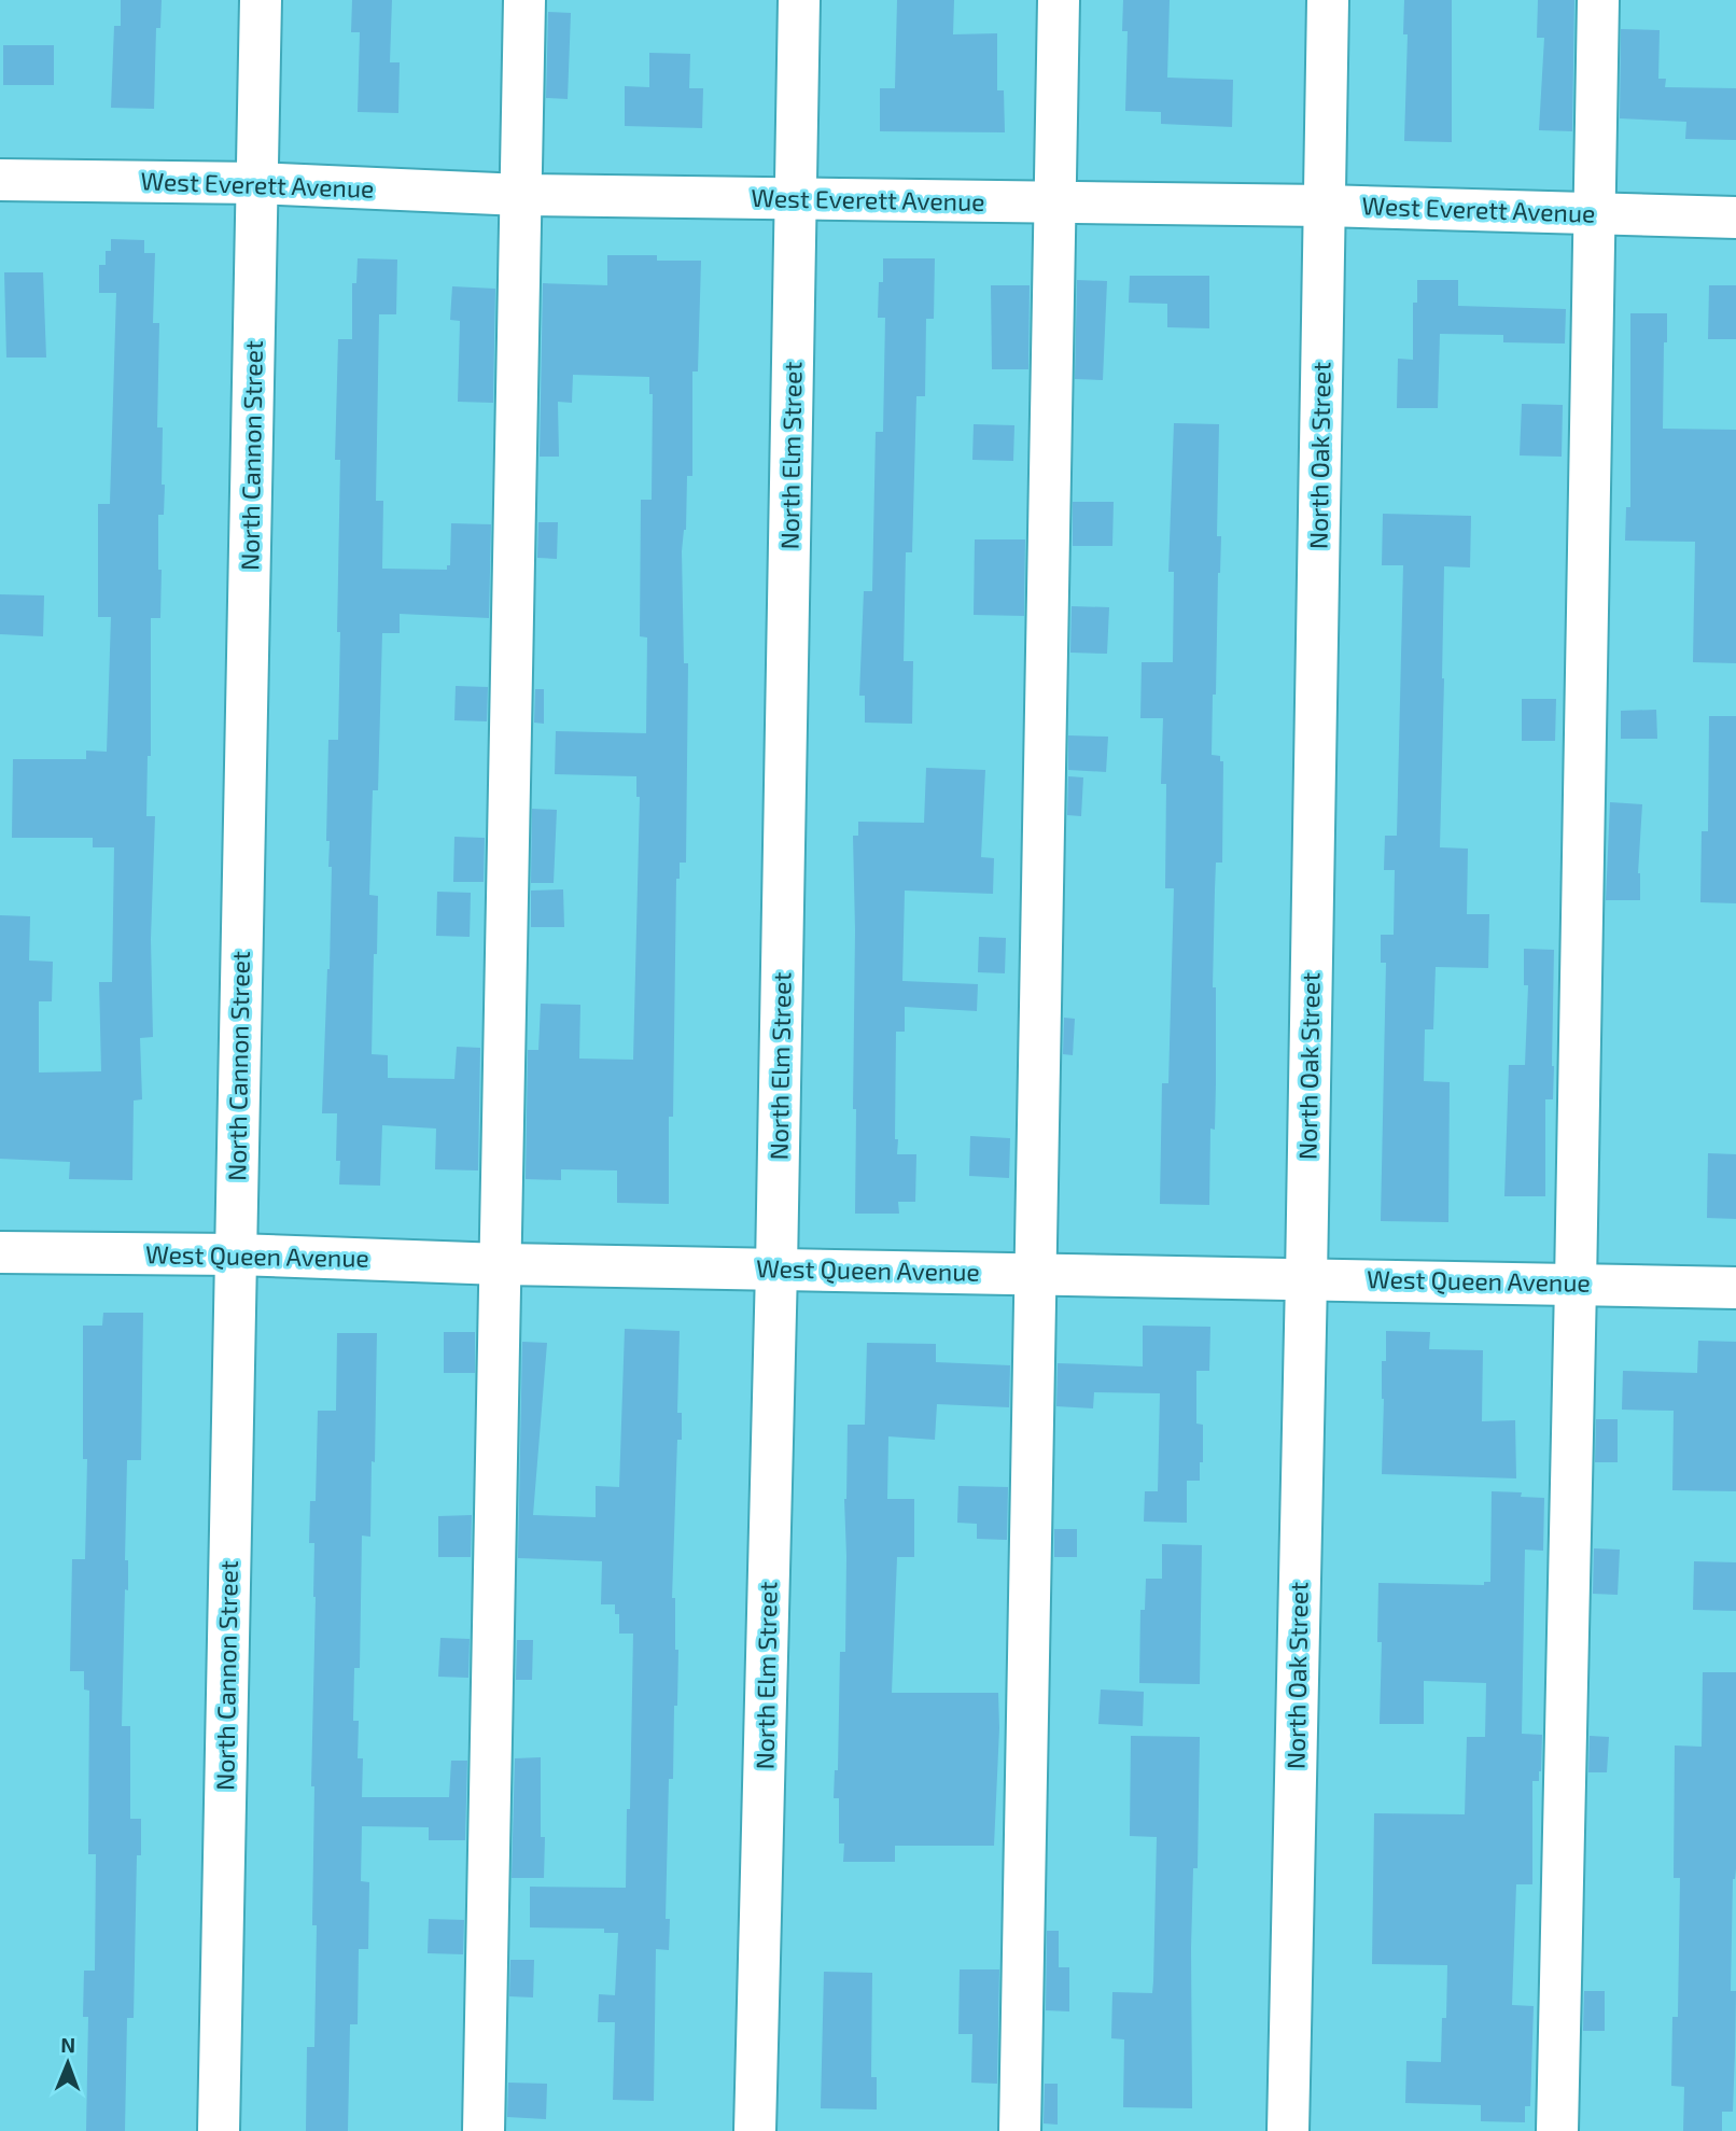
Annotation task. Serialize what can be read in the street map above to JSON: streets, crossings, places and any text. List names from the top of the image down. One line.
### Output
{"streets":{"street":["West Everett Avenue","North Cannon Street","North Elm Street","North Oak Street","West Queen Avenue"]},"crossings":[["West Everett Avenue","North Cannon Street"],["West Everett Avenue","North Elm Street"],["West Everett Avenue","North Oak Street"],["North Cannon Street","West Queen Avenue"],["North Elm Street","West Queen Avenue"],["North Oak Street","West Queen Avenue"]],"north":"top"}
